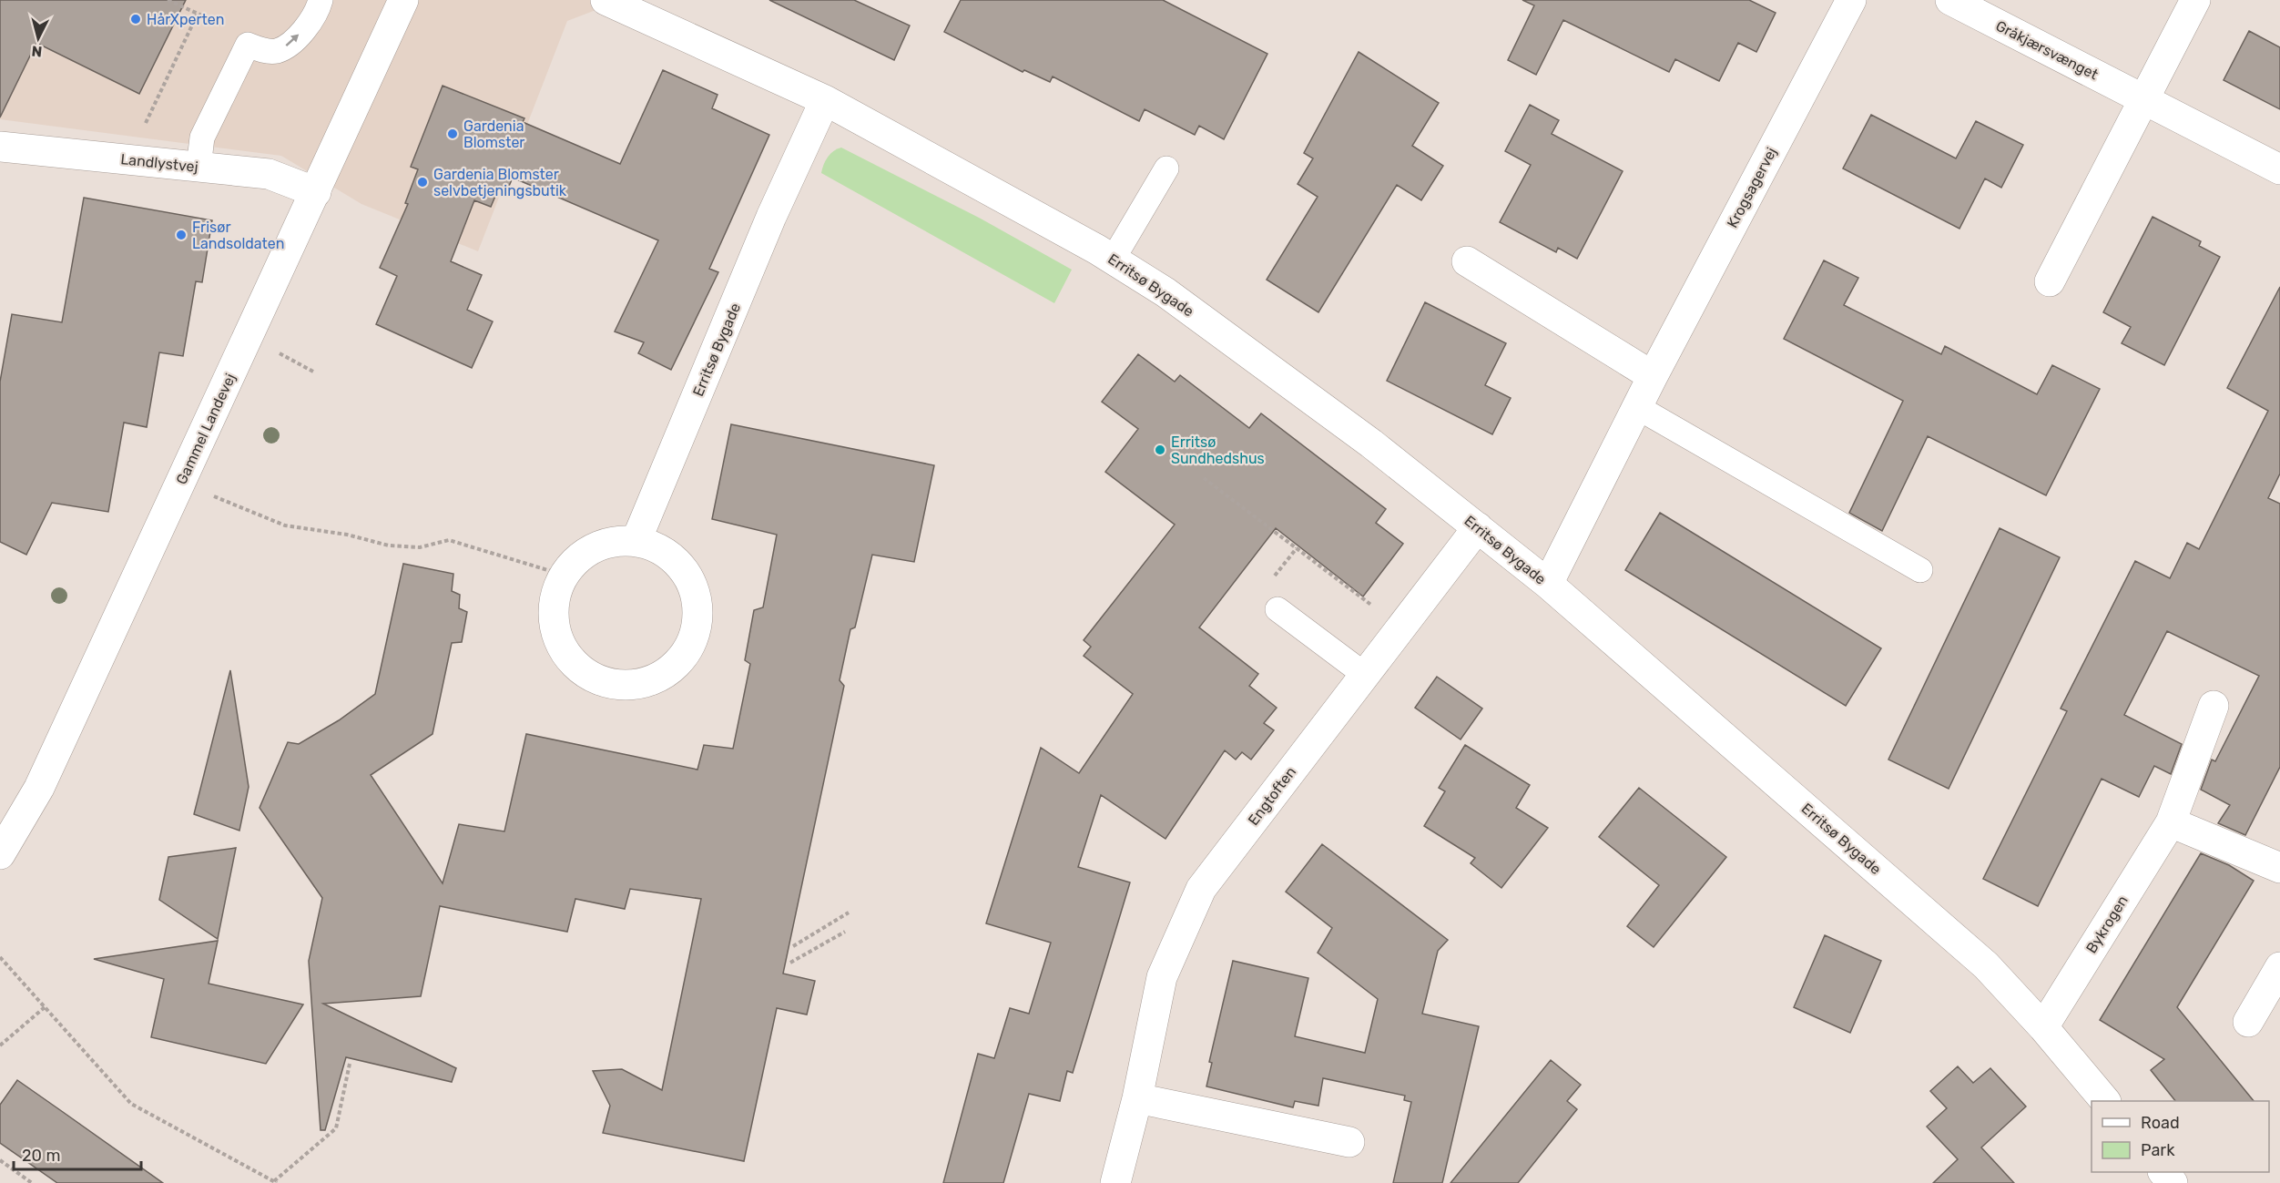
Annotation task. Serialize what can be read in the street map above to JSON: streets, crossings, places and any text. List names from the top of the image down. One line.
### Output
{"streets":{"street":["Gråkjærsvænget","Landlystvej","Krogsagervej","Erritsø Bygade","Gammel Landevej","Engtoften","Bykrogen"]},"crossings":[["Landlystvej","Gammel Landevej"],["Krogsagervej","Erritsø Bygade"],["Erritsø Bygade","Engtoften"],["Erritsø Bygade","Bykrogen"]],"places":["HårXperten","Gardenia Blomster","Gardenia Blomster selvbetjeningsbutik","Frisør Landsoldaten","Erritsø Sundhedshus"],"legend":["Road","Park"],"scale_bar":"20 m","north":"bottom"}
